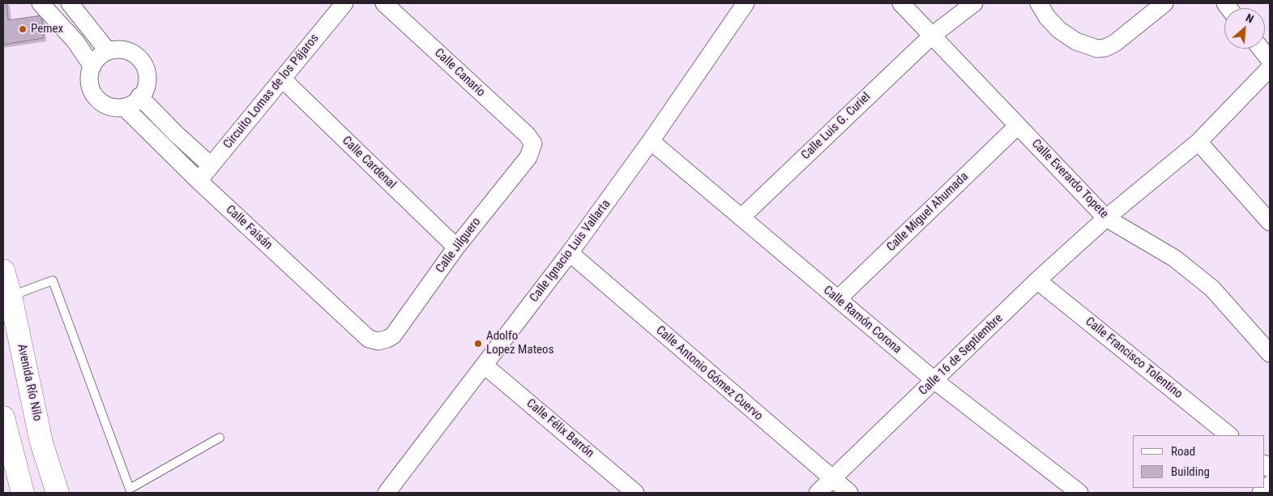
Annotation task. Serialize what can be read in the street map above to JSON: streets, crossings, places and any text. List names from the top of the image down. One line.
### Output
{"streets":{"main road":["Avenida Río Nilo"],"street":["Calle Canario","Circuito Lomas de los Pájaros","Calle Luis G. Curiel","Calle Cardenal","Calle Everardo Topete","Calle Miguel Ahumada","Calle Faisán","Calle Jilguero","Calle Ignacio Luis Vallarta","Calle Ramón Corona","Calle 16 de Septiembre","Calle Francisco Tolentino","Calle Antonio Gómez Cuervo","Calle Félix Barrón"]},"crossings":[["Calle Canario","Calle Jilguero"],["Circuito Lomas de los Pájaros","Calle Cardenal"],["Circuito Lomas de los Pájaros","Calle Faisán"],["Calle Luis G. Curiel","Calle Everardo Topete"],["Calle Luis G. Curiel","Calle Ramón Corona"],["Calle Cardenal","Calle Jilguero"],["Calle Everardo Topete","Calle Miguel Ahumada"],["Calle Everardo Topete","Calle 16 de Septiembre"],["Calle Miguel Ahumada","Calle Ramón Corona"],["Calle Faisán","Calle Jilguero"],["Calle Ignacio Luis Vallarta","Calle Ramón Corona"],["Calle Ignacio Luis Vallarta","Calle Antonio Gómez Cuervo"],["Calle Ignacio Luis Vallarta","Calle Félix Barrón"],["Calle Ramón Corona","Calle 16 de Septiembre"],["Calle 16 de Septiembre","Calle Francisco Tolentino"],["Calle 16 de Septiembre","Calle Antonio Gómez Cuervo"]],"places":["Pemex","Adolfo Lopez Mateos"],"legend":["Road","Building"],"north":"top right"}
